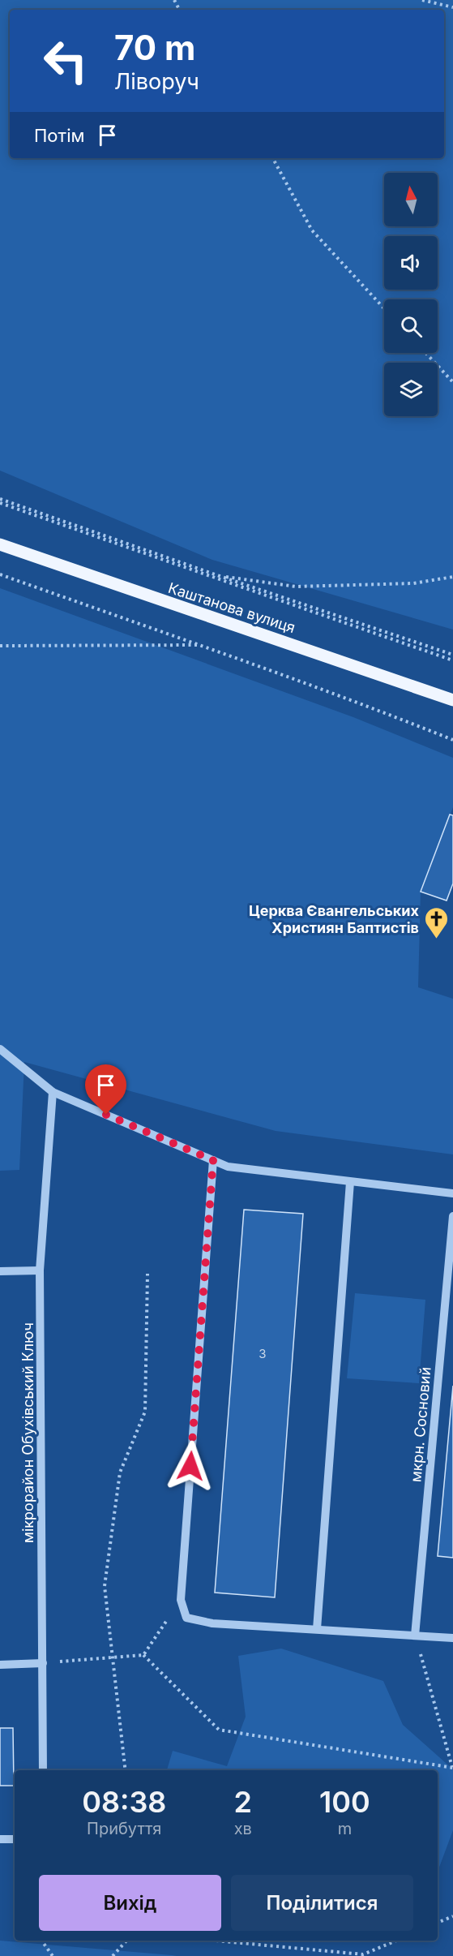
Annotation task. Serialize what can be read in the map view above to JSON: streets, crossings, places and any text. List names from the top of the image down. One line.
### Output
{"streets":{"main road":["Каштанова вулиця"],"street":["мкрн. Сосновий","мікрорайон Обухівський Ключ"]},"places":{"church":["Церква Євангельських Християн Баптистів"]},"house_numbers":["3"],"north":"top","page":{"turn":["70 m","Ліворуч"],"then":"Потім","eta":["08:38","Прибуття","2","хв","100","m"],"buttons":["Вихід","Поділитися"]}}
